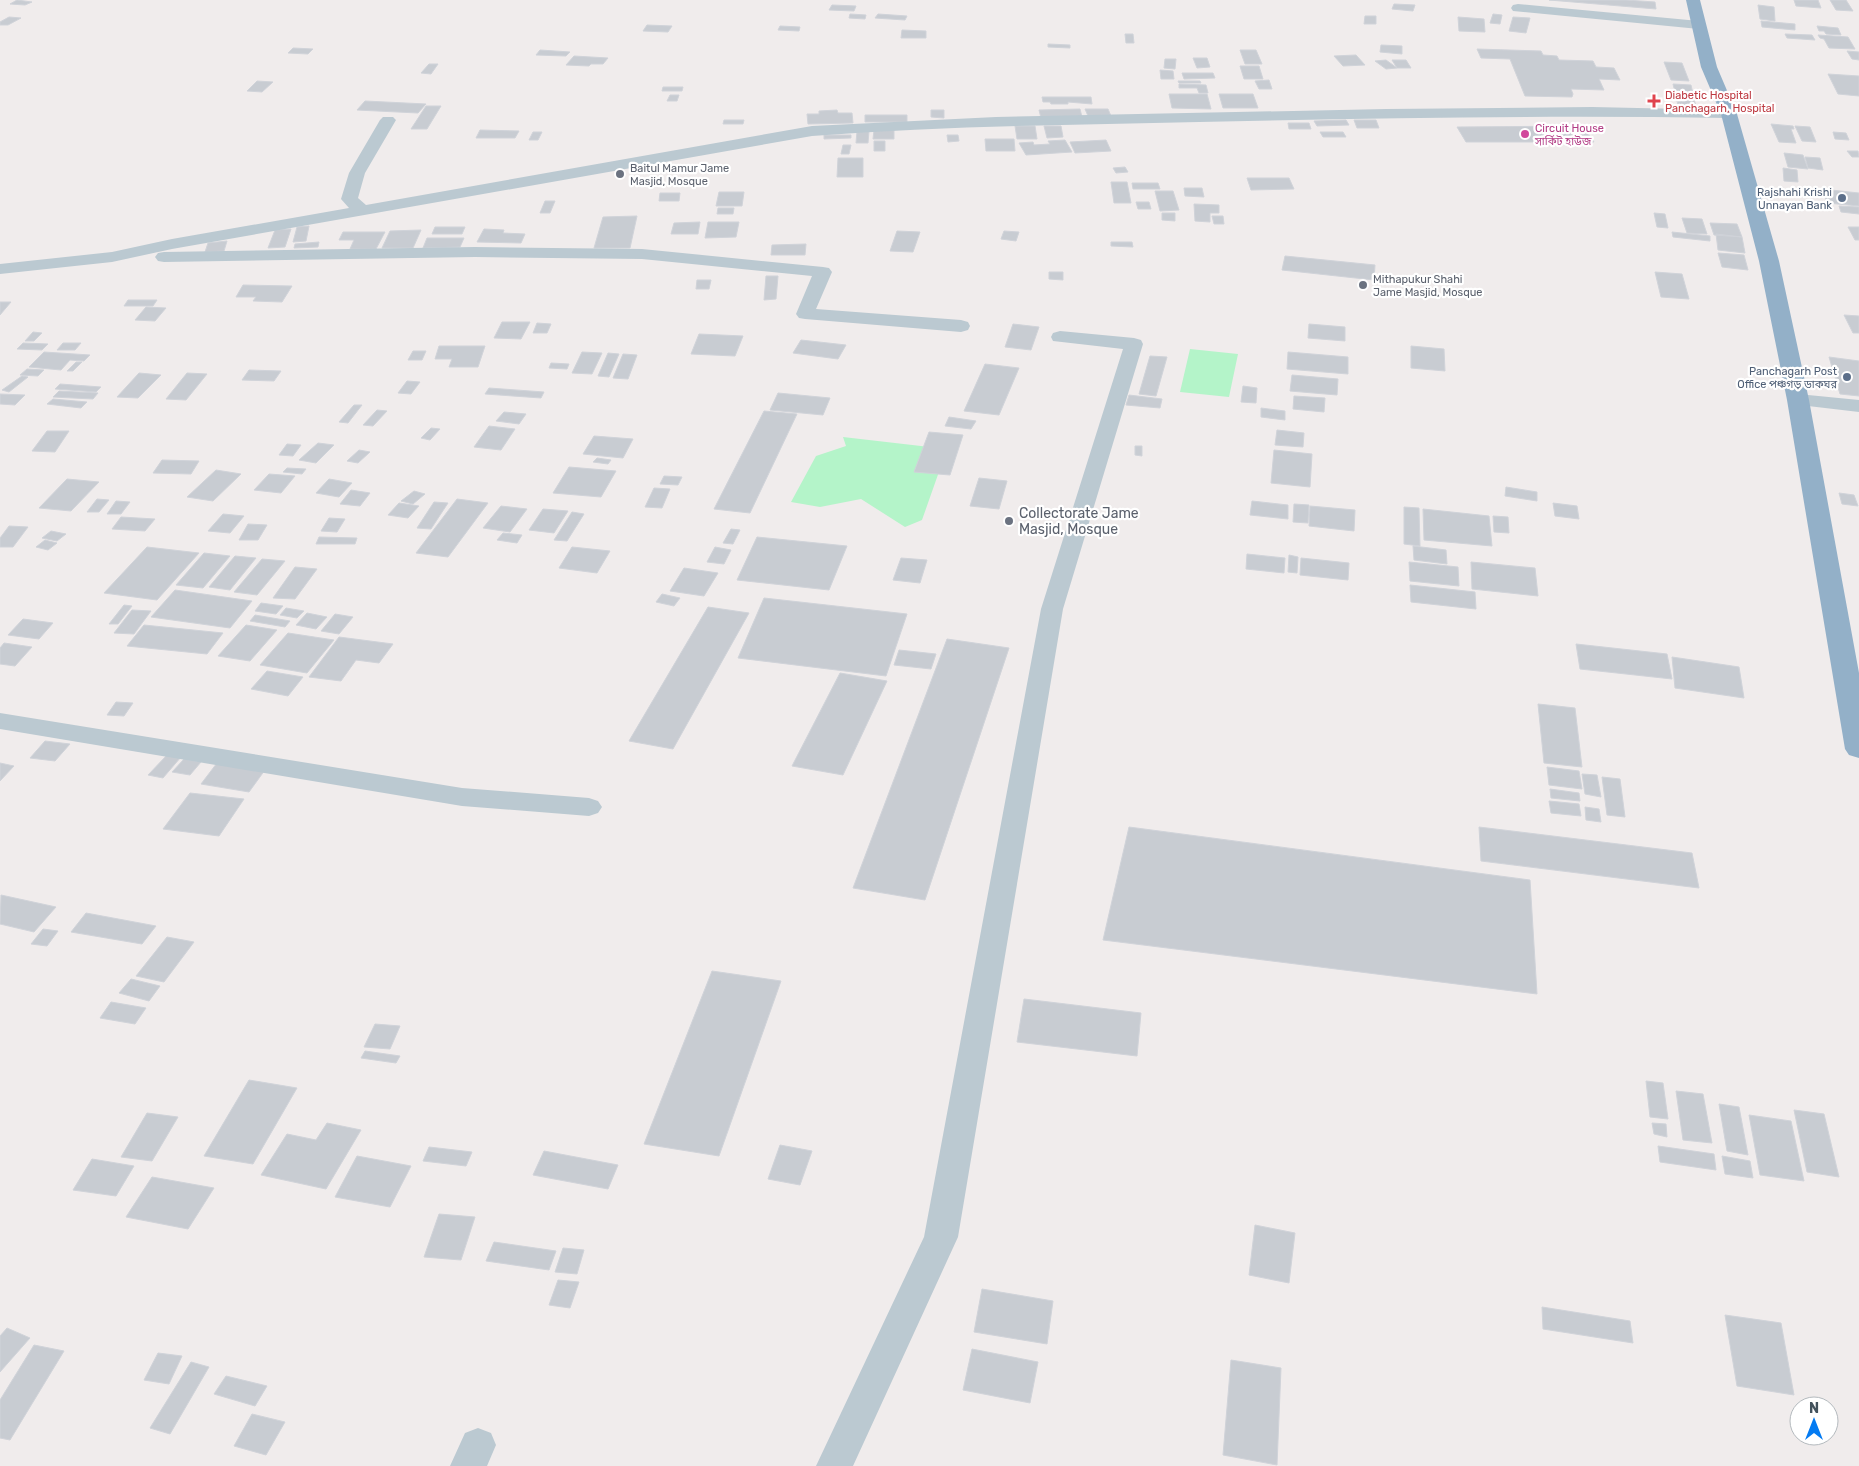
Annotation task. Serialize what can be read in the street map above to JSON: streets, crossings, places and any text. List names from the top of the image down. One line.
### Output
{"places":{"health":["Diabetic Hospital Panchagarh, Hospital"],"other":["Circuit House সার্কিট হাউজ","Baitul Mamur Jame Masjid, Mosque","Rajshahi Krishi Unnayan Bank","Mithapukur Shahi Jame Masjid, Mosque","Panchagarh Post Office পঞ্চগড় ডাকঘর","Collectorate Jame Masjid, Mosque"]},"north":"top"}
